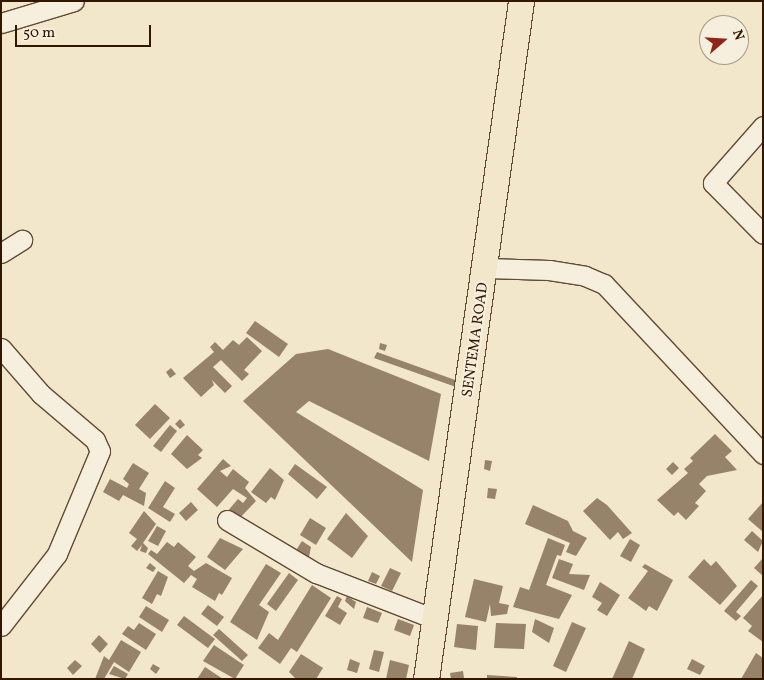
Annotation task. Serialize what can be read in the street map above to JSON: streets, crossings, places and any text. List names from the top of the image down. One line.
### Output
{"streets":{"main road":["SENTEMA ROAD"]},"scale_bar":"50 m","north":"right"}
